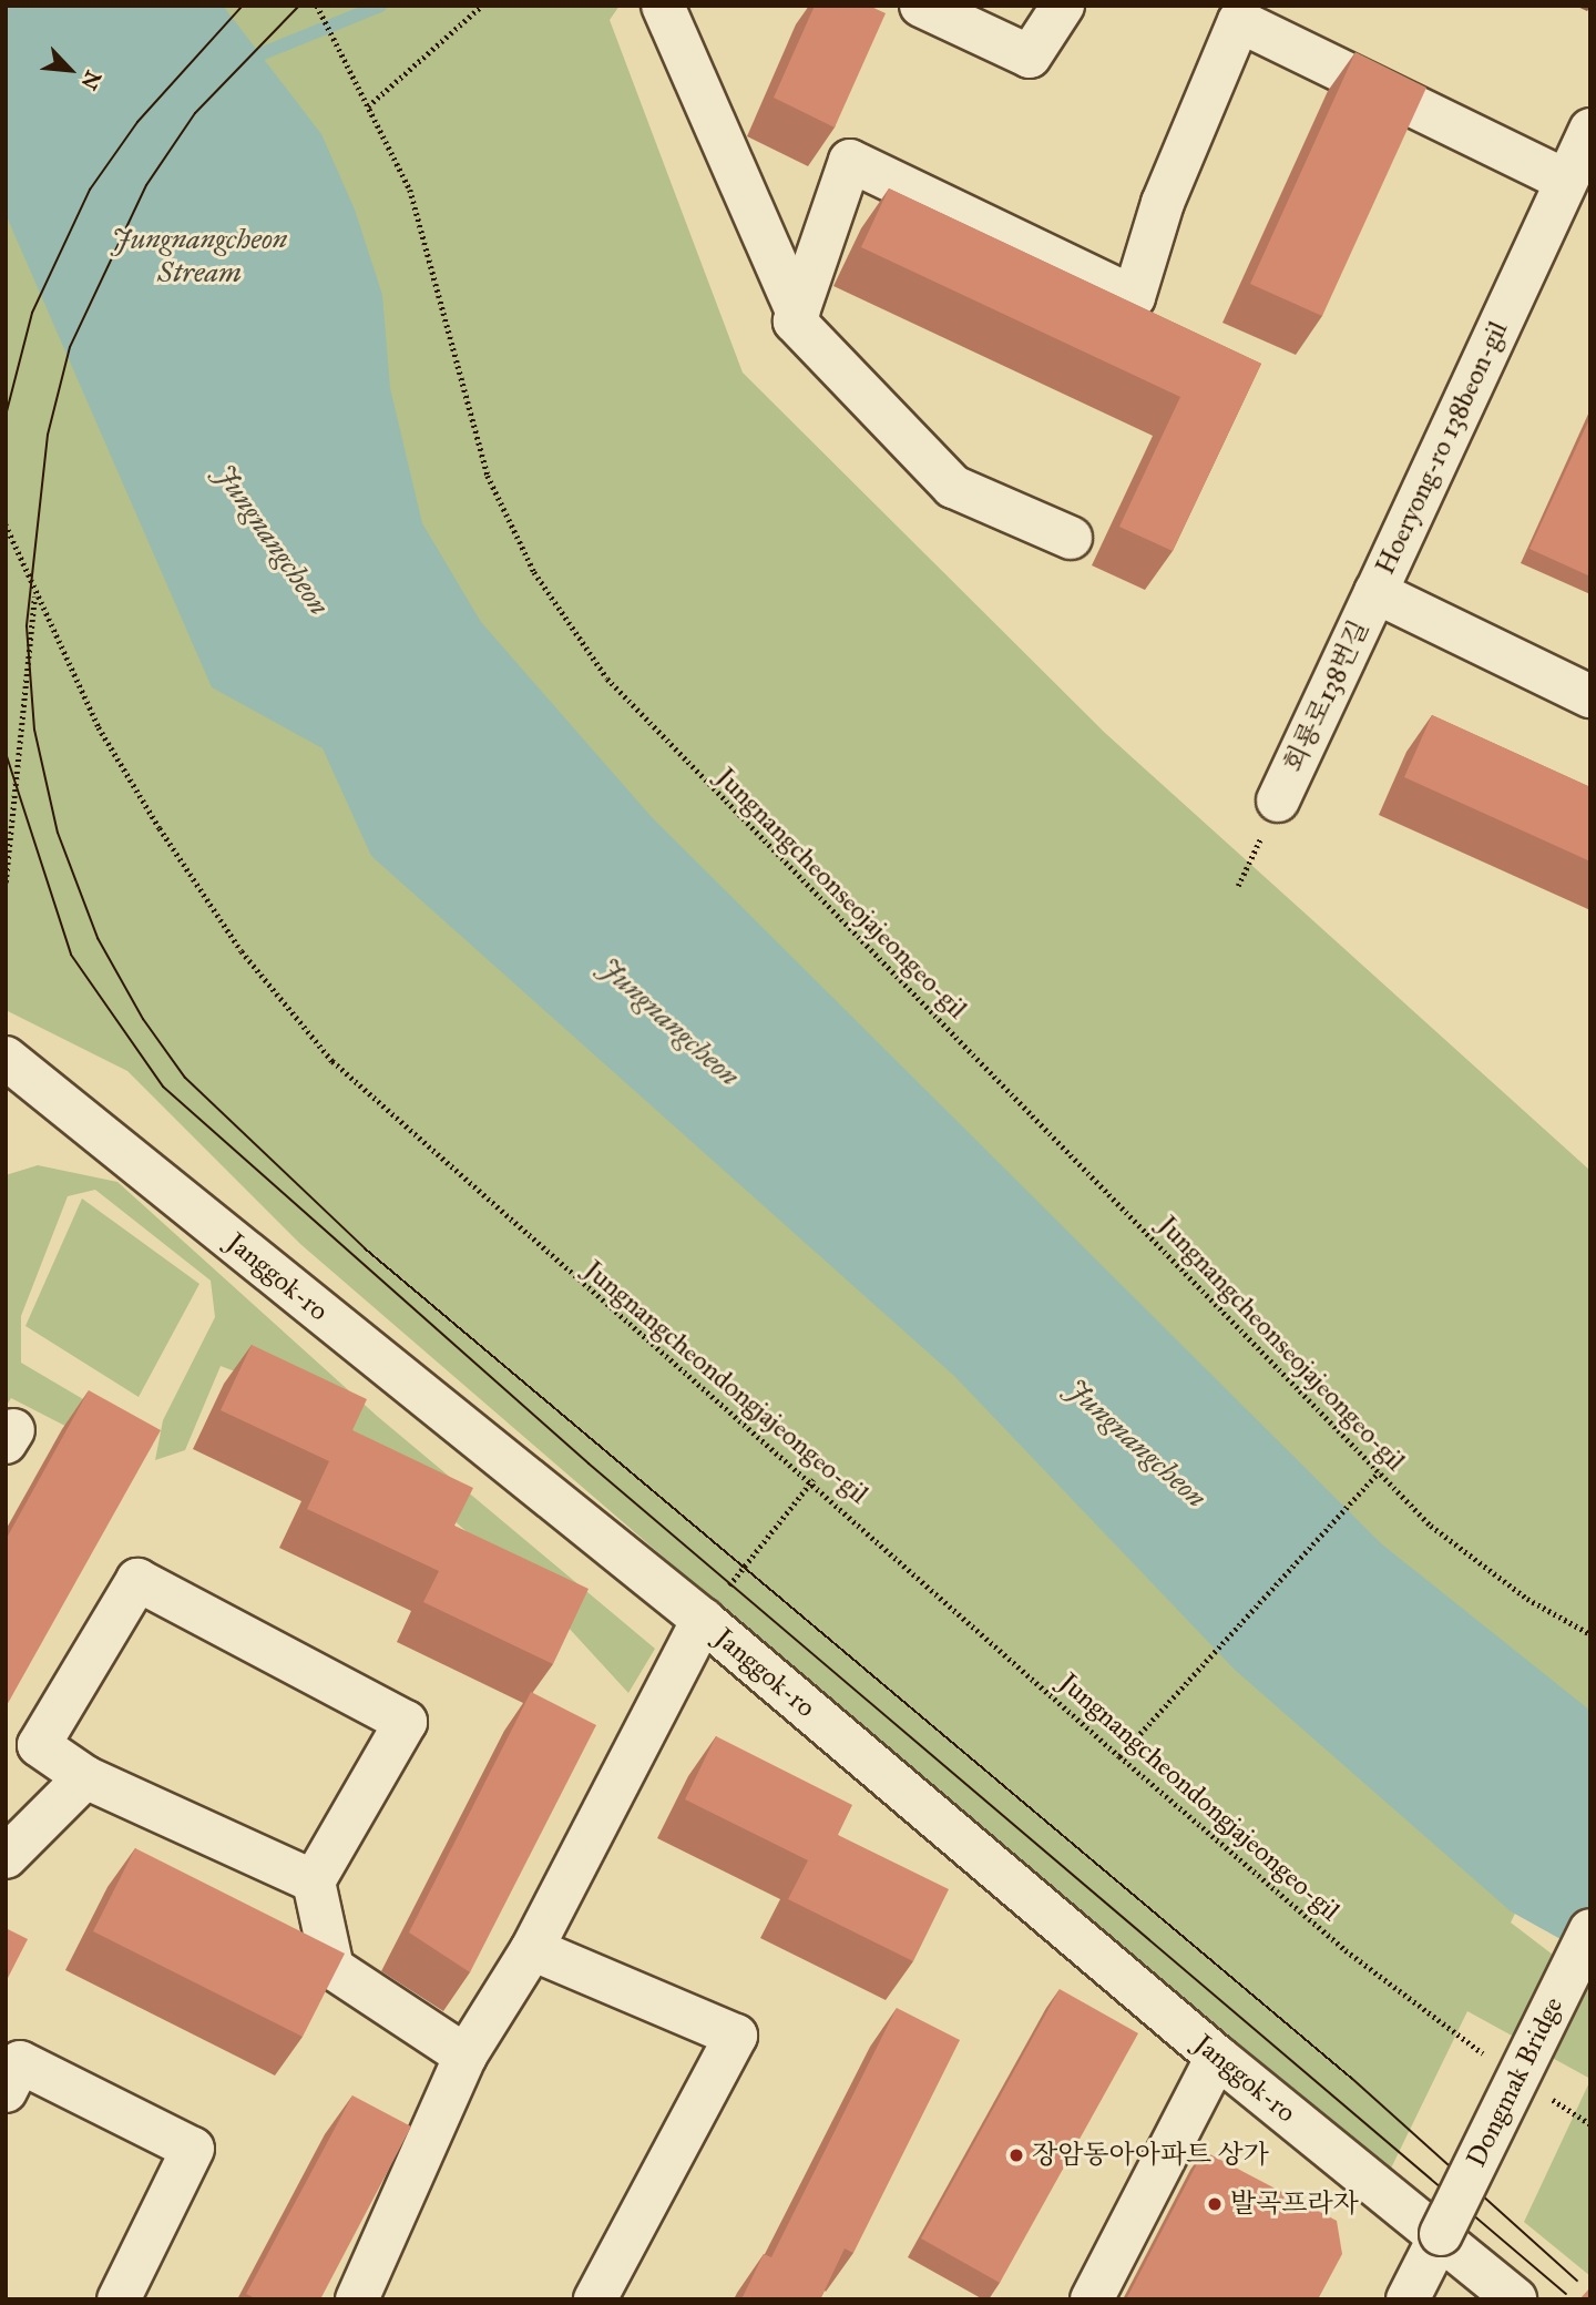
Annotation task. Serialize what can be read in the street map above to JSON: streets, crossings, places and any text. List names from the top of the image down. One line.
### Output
{"streets":{"street":["Hoeryong-ro 138beon-gil","회룡로138번길","Janggok-ro","Dongmak Bridge"],"path":["Jungnangcheonseojajeongeo-gil","Jungnangcheondongjajeongeo-gil"]},"crossings":[["Hoeryong-ro 138beon-gil","회룡로138번길"],["Janggok-ro","Dongmak Bridge"]],"water":["Jungnangcheon Stream","Jungnangcheon"],"places":["장암동아아파트 상가","발곡프라자"],"north":"bottom right"}
